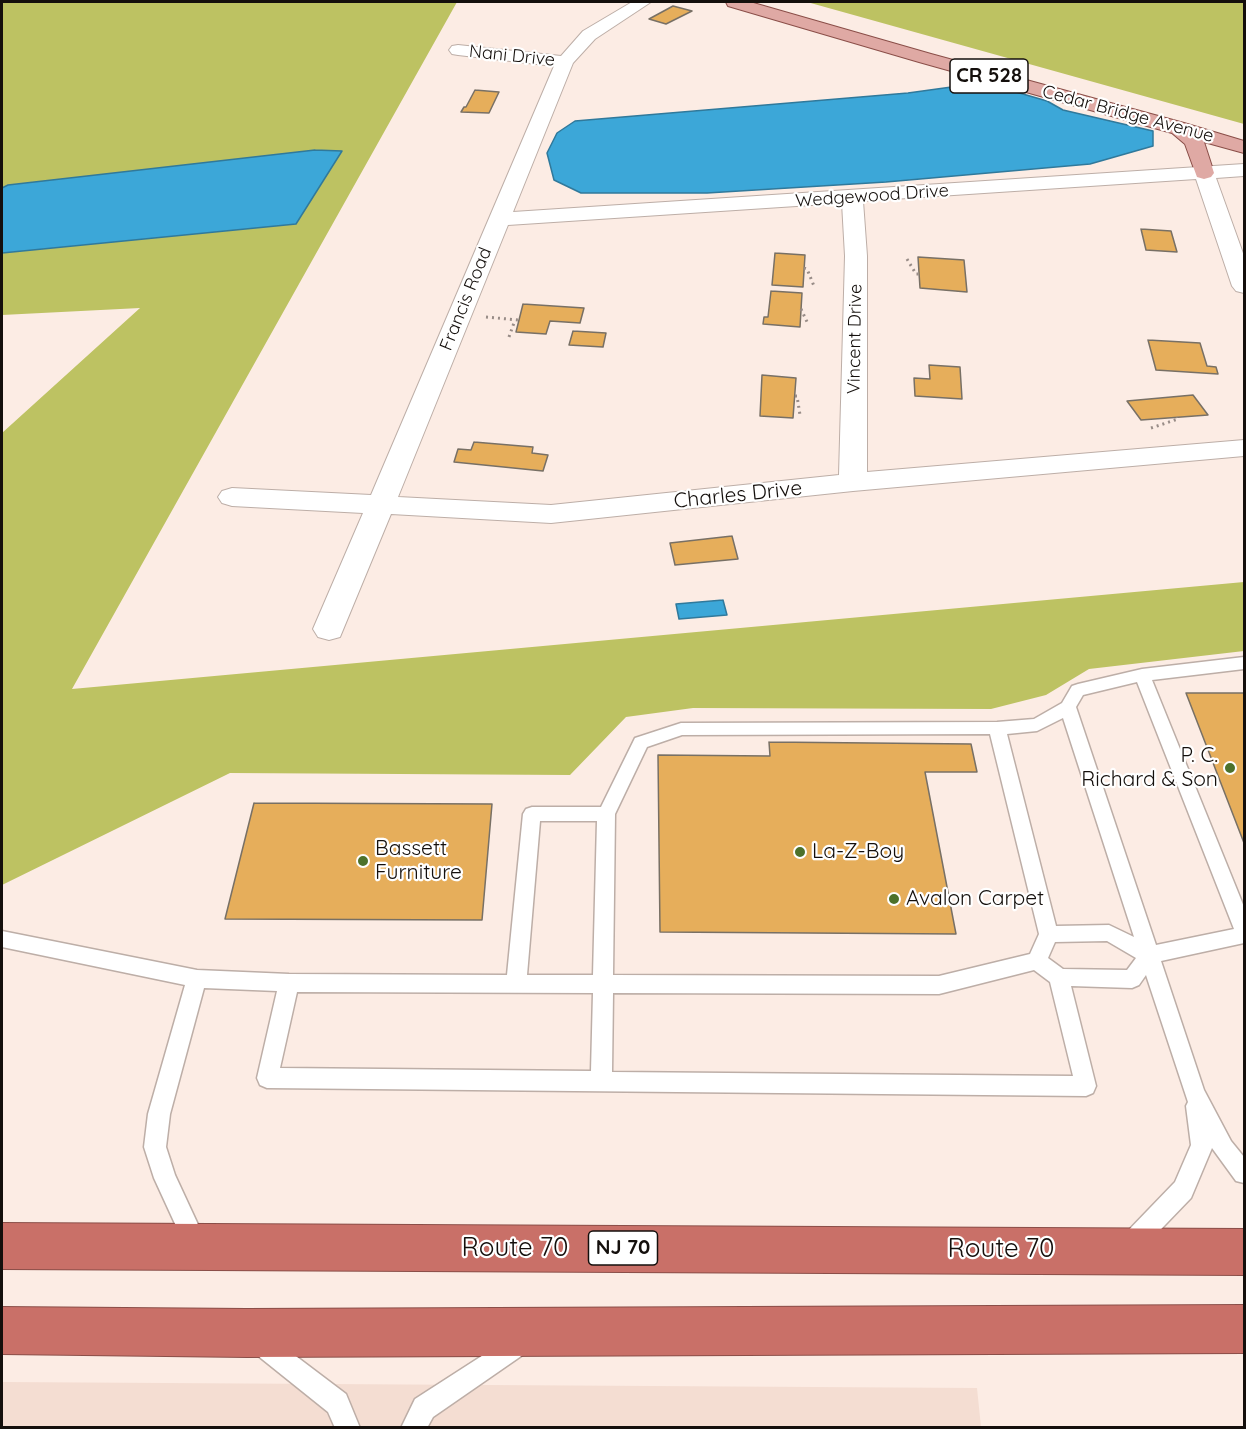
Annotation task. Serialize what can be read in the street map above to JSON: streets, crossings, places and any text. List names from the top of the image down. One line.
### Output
{"streets":{"highway":["Route 70","NJ 70"],"main road":["CR 528","Cedar Bridge Avenue"],"street":["Nani Drive","Wedgewood Drive","Francis Road","Vincent Drive","Charles Drive"]},"crossings":[["Nani Drive","Francis Road"],["Wedgewood Drive","Francis Road"],["Wedgewood Drive","Vincent Drive"],["Francis Road","Charles Drive"],["Vincent Drive","Charles Drive"]],"places":["P. C. Richard & Son","La-Z-Boy","Bassett Furniture","Avalon Carpet"]}
